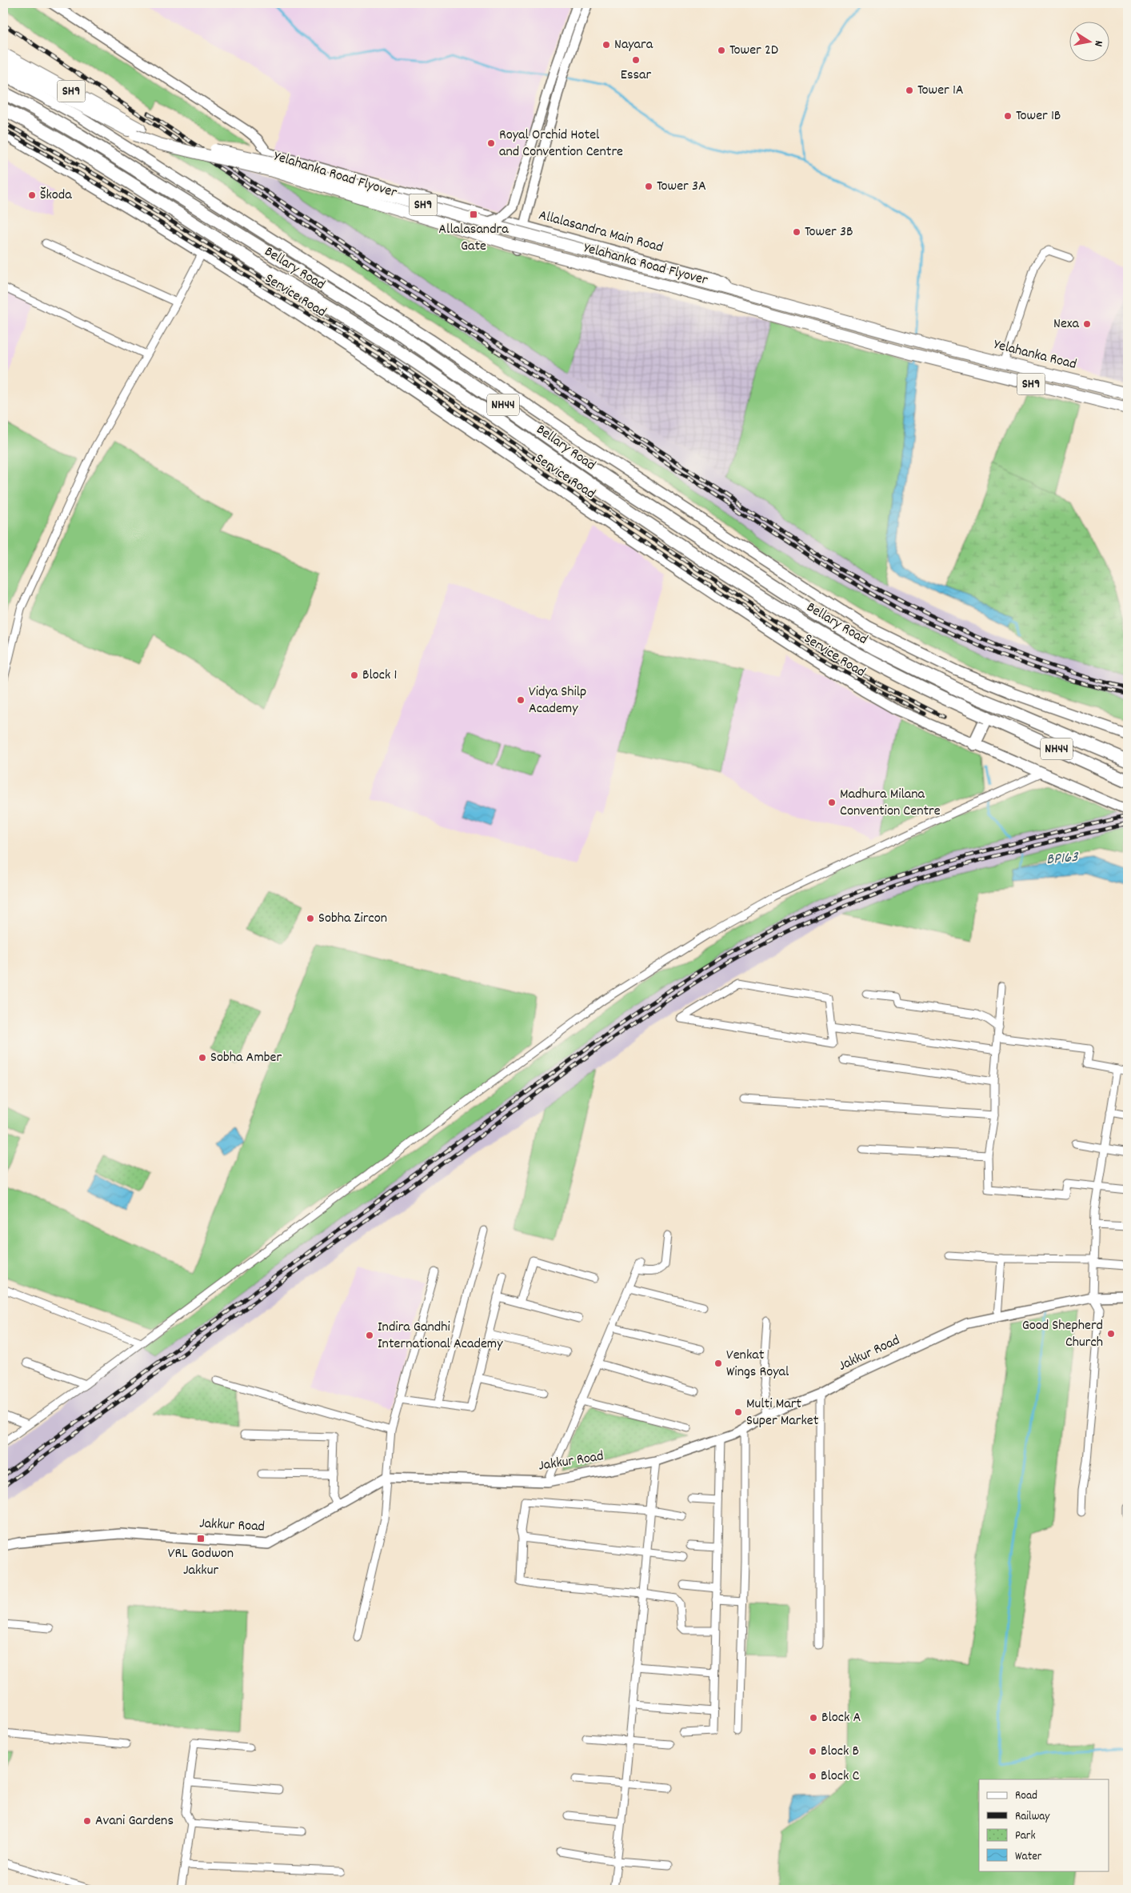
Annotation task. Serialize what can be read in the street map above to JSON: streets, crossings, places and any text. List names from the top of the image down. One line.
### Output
{"streets":{"highway":["Bellary Road","NH44"],"main road":["SH9","Yelahanka Road Flyover","Service Road","Yelahanka Road"],"street":["Allalasandra Main Road","Jakkur Road"]},"crossings":[["SH9","Yelahanka Road Flyover"],["SH9","Allalasandra Main Road"],["SH9","Yelahanka Road"],["Yelahanka Road Flyover","Allalasandra Main Road"]],"water":["BP163"],"places":{"other":["Nayara","Tower 2D","Essar","Tower 1A","Tower 1B","Royal Orchid Hotel and Convention Centre","Tower 3A","Škoda","Tower 3B","Nexa","Block 1","Vidya Shilp Academy","Madhura Milana Convention Centre","Sobha Zircon","Sobha Amber","Good Shepherd Church","Indira Gandhi International Academy","Venkat Wings Royal","Multi Mart Super Market","Block A","Block B","Block C","Avani Gardens"],"transit":["Allalasandra Gate","VRL Godwon Jakkur"]},"legend":["Road","Railway","Park","Water"],"north":"right"}
